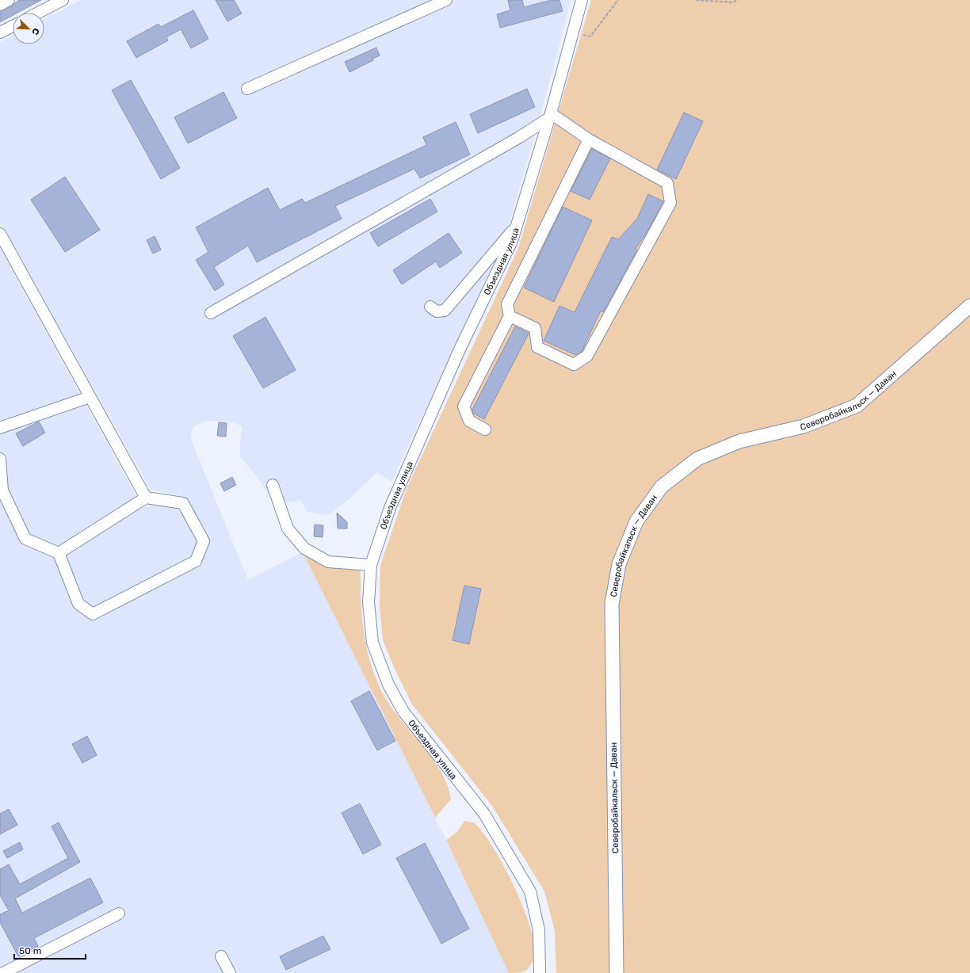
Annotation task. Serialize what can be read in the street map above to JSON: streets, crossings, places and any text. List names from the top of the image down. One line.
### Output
{"streets":{"main road":["Северобайкальск — Даван"],"street":["Объездная улица"]},"scale_bar":"50 m","north":"bottom right"}
